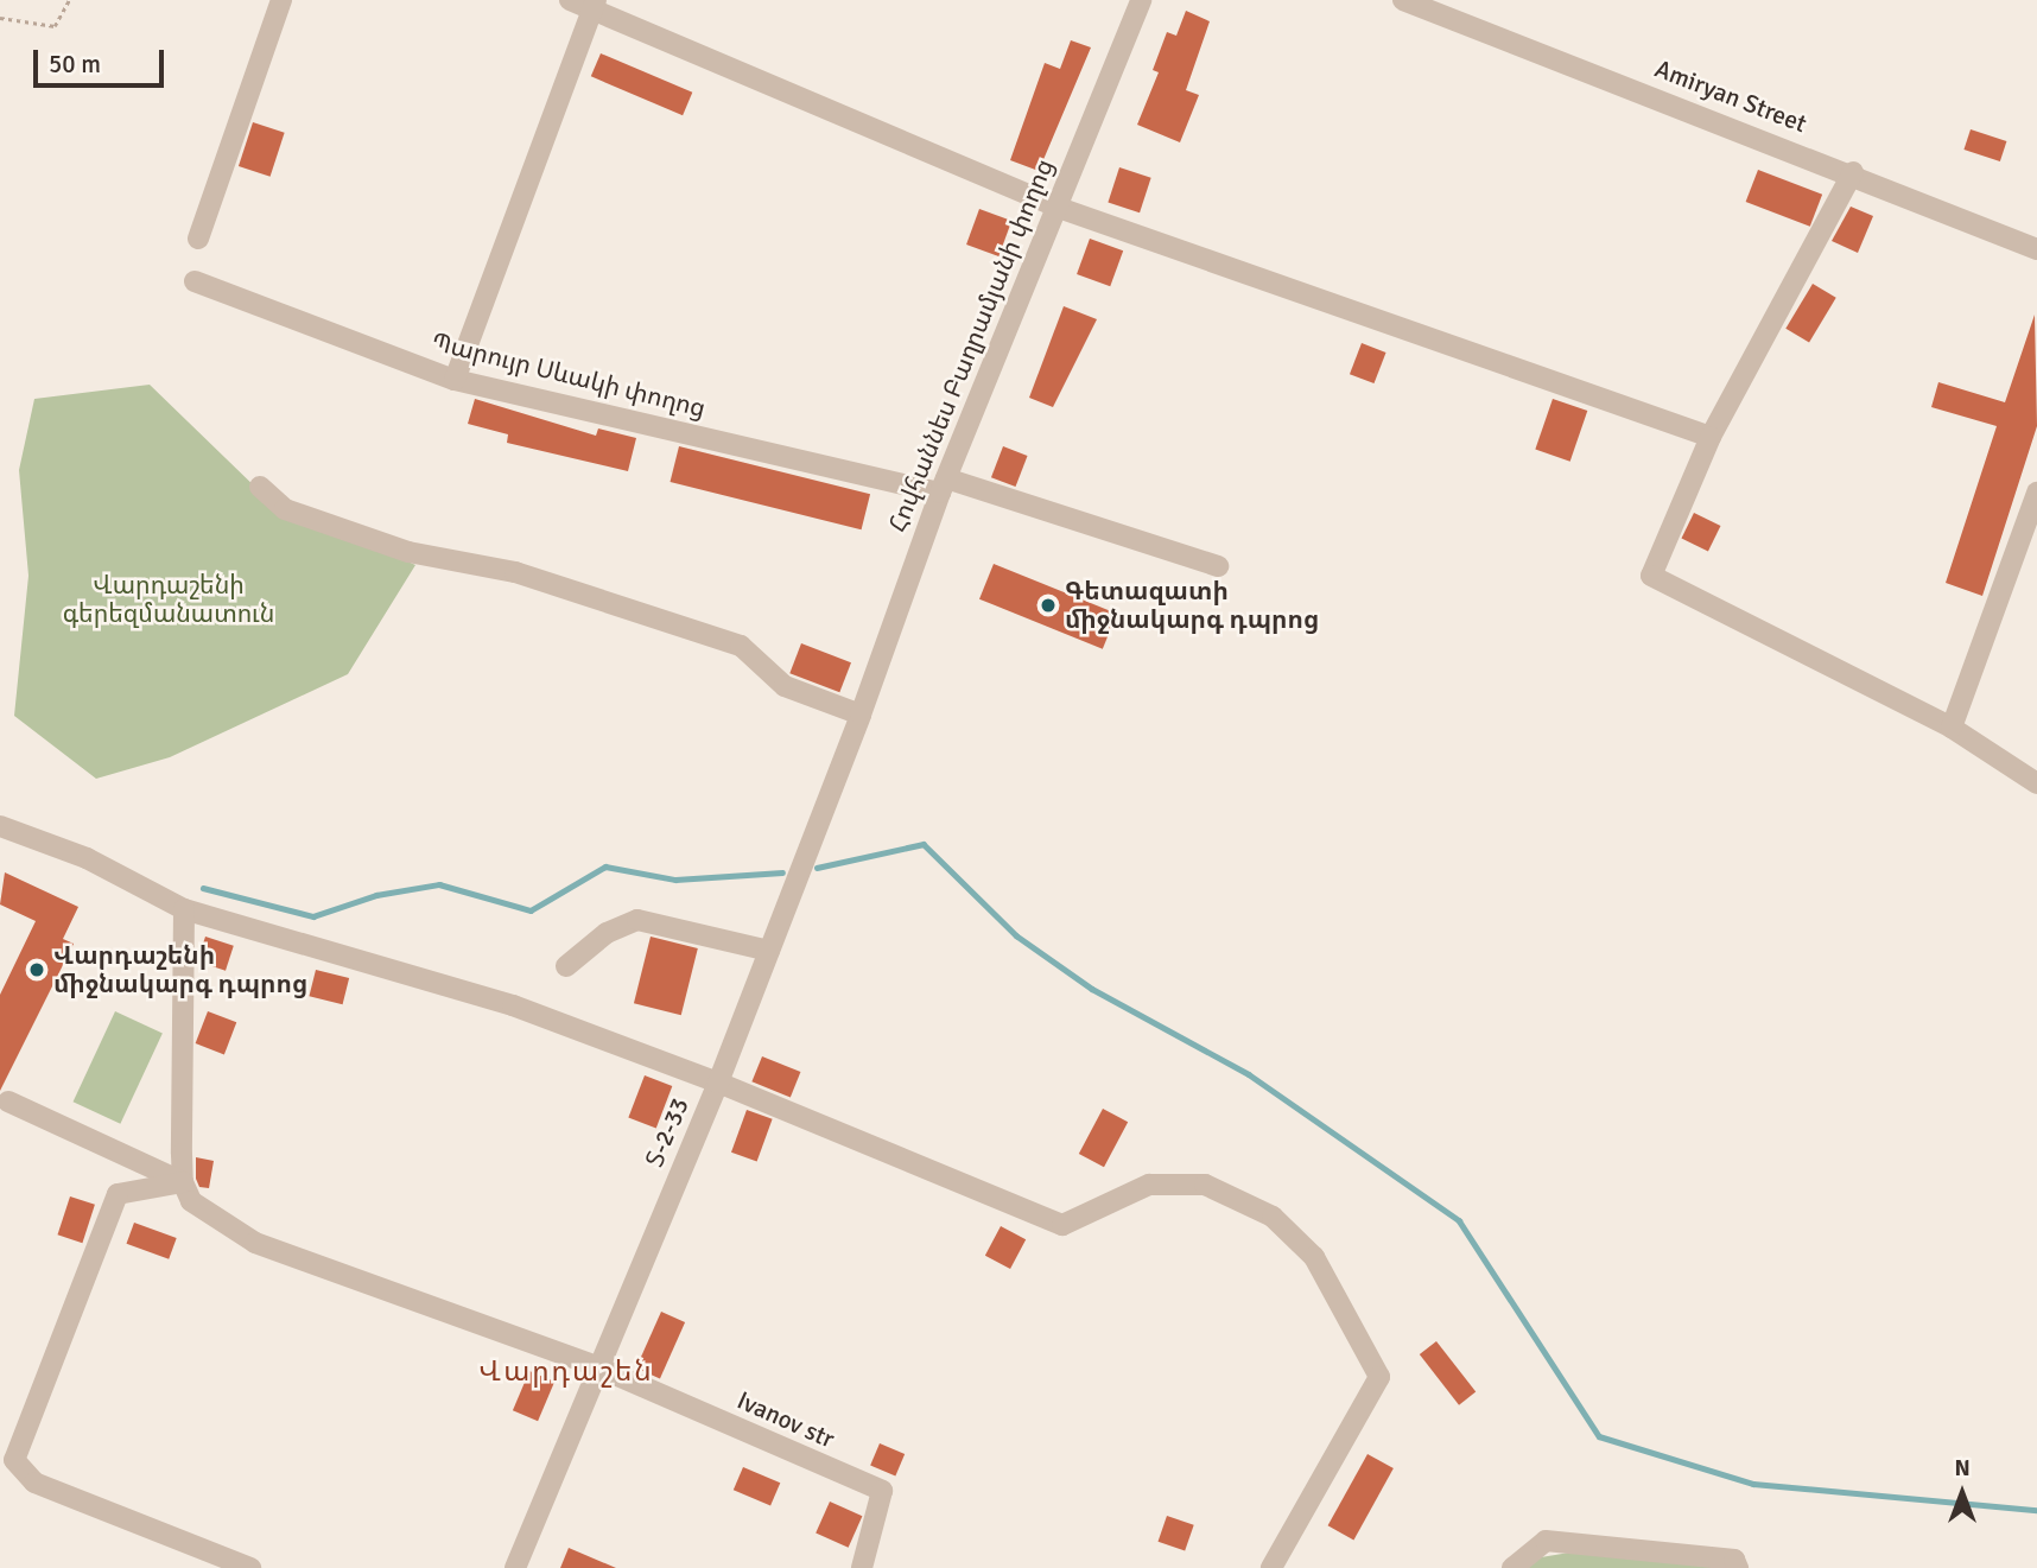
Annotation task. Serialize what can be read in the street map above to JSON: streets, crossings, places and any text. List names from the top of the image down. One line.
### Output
{"streets":{"street":["Amiryan Street","Հովհաննես Բաղրամյանի փողոց","Պարույր Սևակի փողոց","Տ-2-33","Ivanov str"]},"crossings":[["Հովհաննես Բաղրամյանի փողոց","Պարույր Սևակի փողոց"],["Հովհաննես Բաղրամյանի փողոց","Տ-2-33"],["Տ-2-33","Ivanov str"]],"districts":["Վարդաշեն"],"parks":["Վարդաշենի գերեզմանատուն"],"places":["Գետազատի միջնակարգ դպրոց","Վարդաշենի միջնակարգ դպրոց"],"scale_bar":"50 m","north":"top"}
